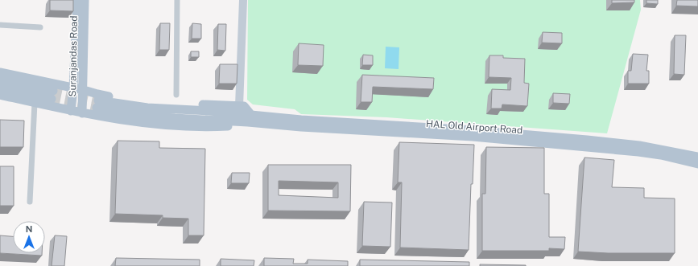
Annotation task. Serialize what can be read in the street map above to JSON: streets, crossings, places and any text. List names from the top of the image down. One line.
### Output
{"streets":{"main road":["Suranjandas Road","HAL Old Airport Road"]},"north":"top"}
